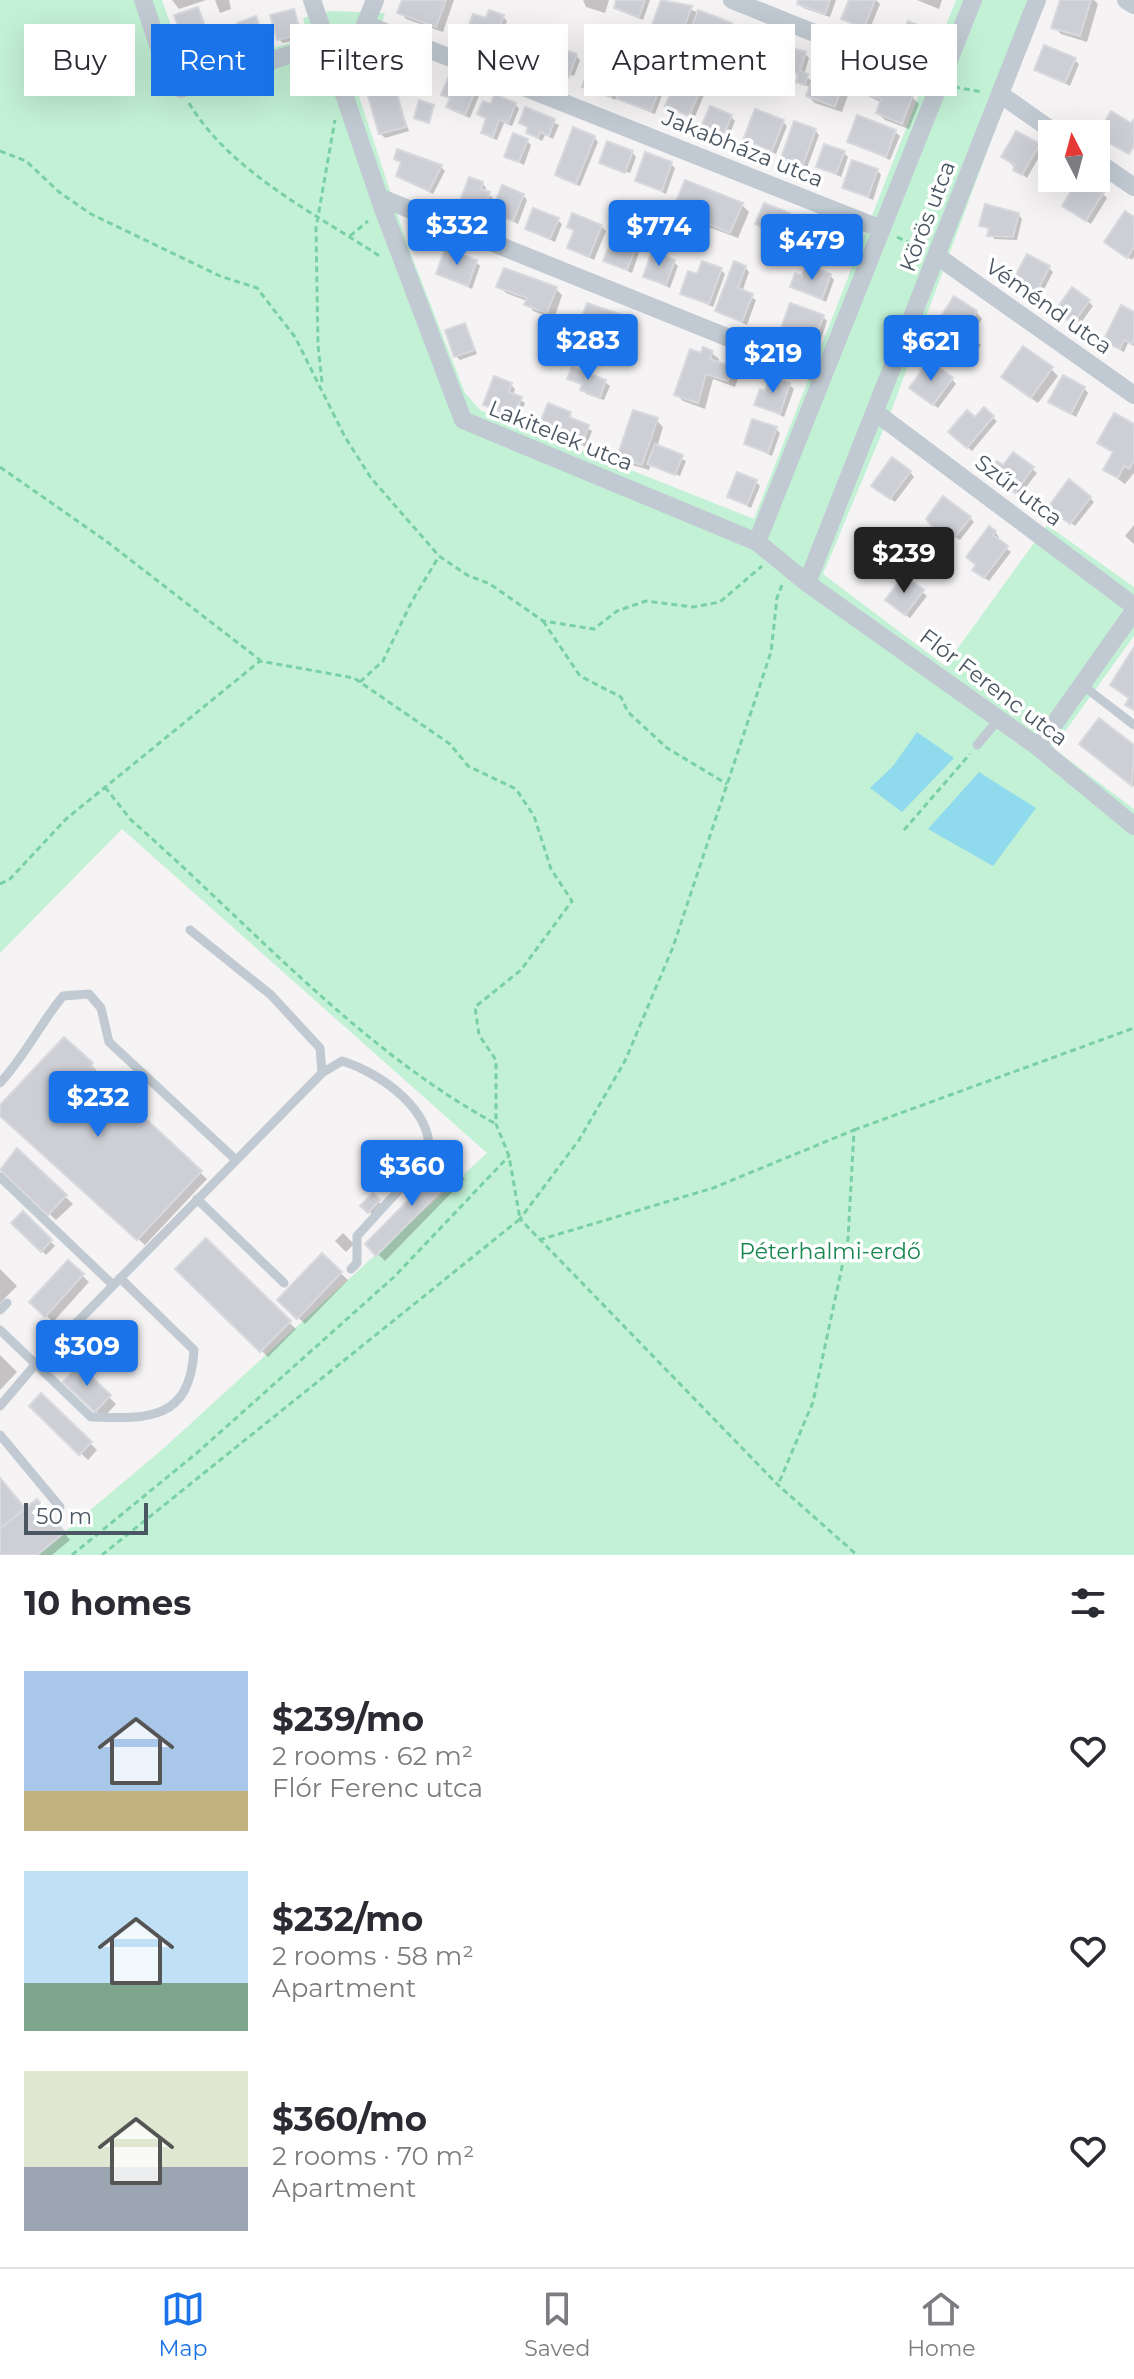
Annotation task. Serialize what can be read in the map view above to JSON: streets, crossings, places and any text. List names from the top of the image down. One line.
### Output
{"streets":{"street":["Jakabháza utca","Körös utca","Véménd utca","Lakitelek utca","Szűr utca","Flór Ferenc utca"]},"crossings":[["Körös utca","Véménd utca"],["Körös utca","Szűr utca"],["Körös utca","Flór Ferenc utca"],["Lakitelek utca","Flór Ferenc utca"]],"parks":["Péterhalmi-erdő"],"scale_bar":"50 m","north":"top","page":{"chip":["Buy","Rent","Filters","New","Apartment","House"],"price":["$332","$774","$479","$283","$621","$219","$239","$232","$360","$309"],"scale":"50 m","heading":"10 homes","list":[{"name":"$239/mo","note":"2 rooms · 62 m² · Flór Ferenc utca"},{"name":"$232/mo","note":"2 rooms · 58 m² · Apartment"},{"name":"$360/mo","note":"2 rooms · 70 m² · Apartment"}],"tabs":["Map","Saved","Home"]}}
